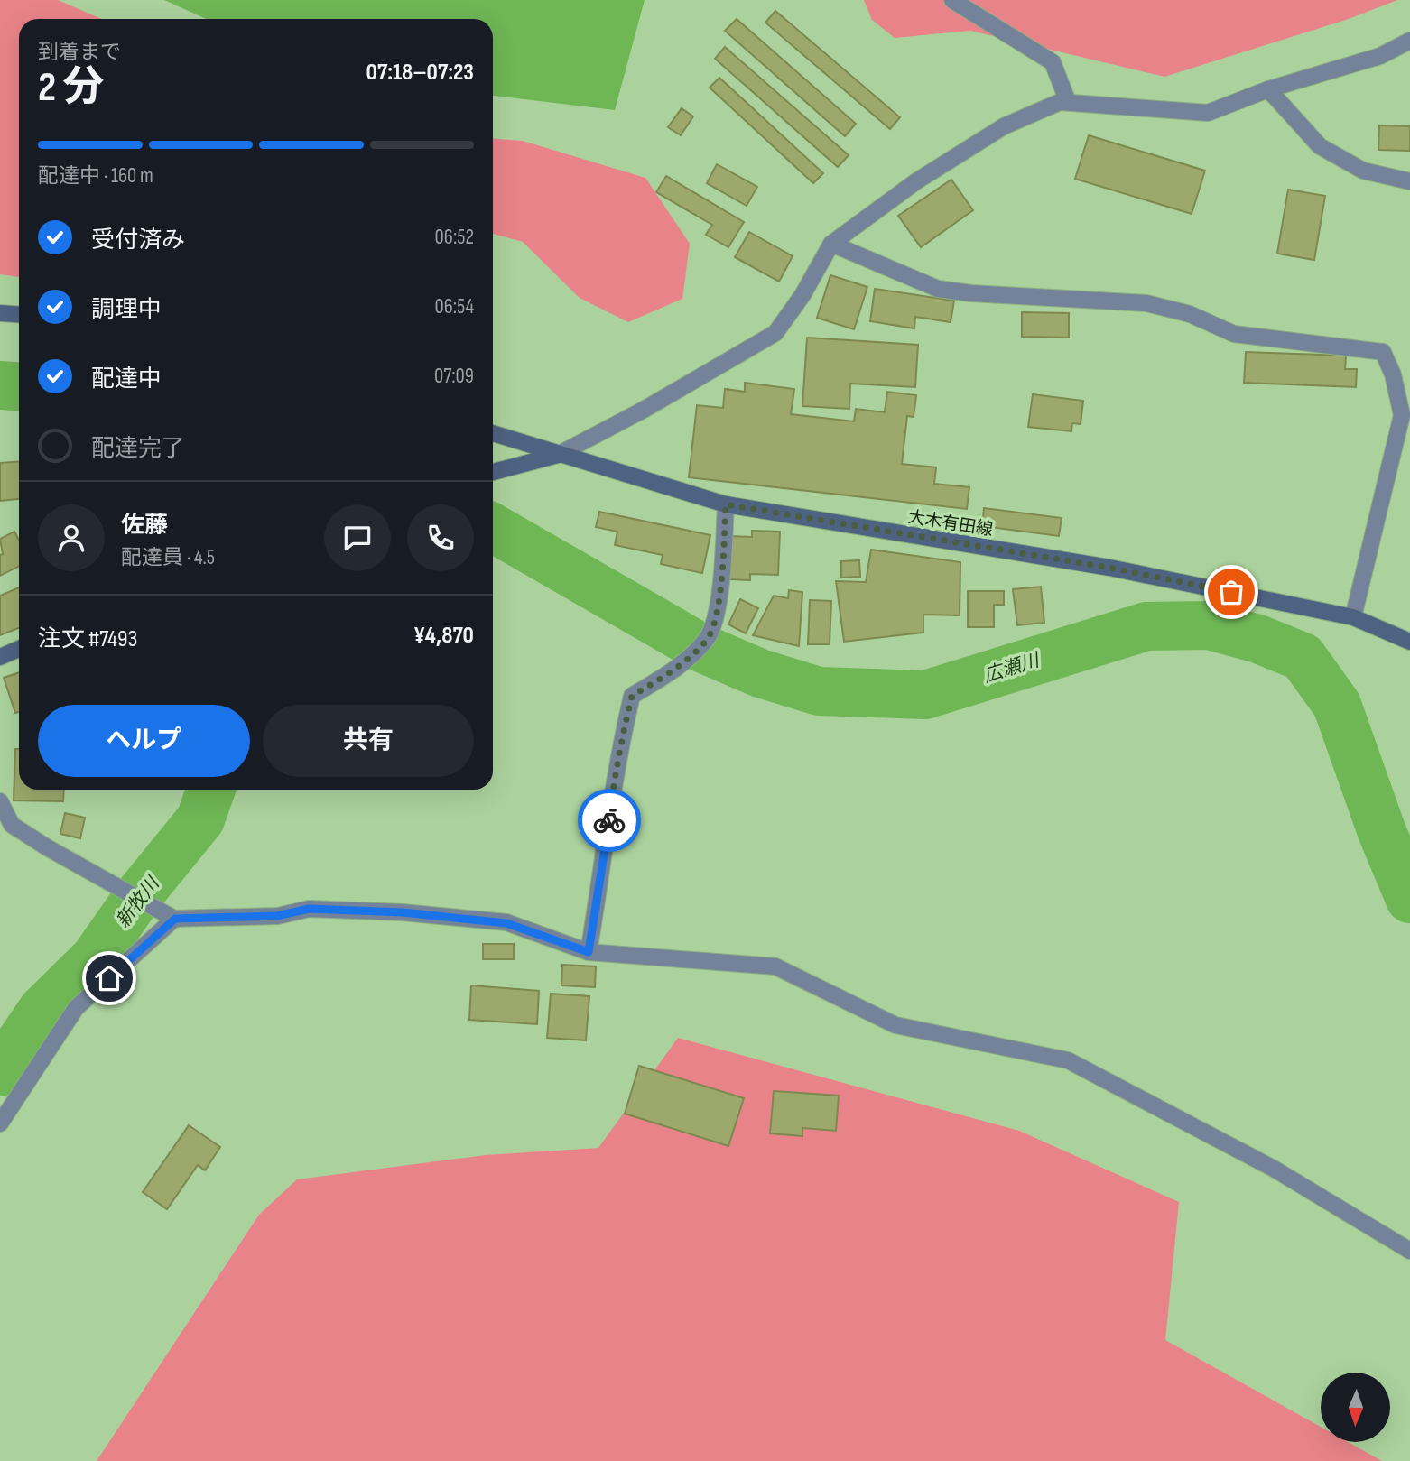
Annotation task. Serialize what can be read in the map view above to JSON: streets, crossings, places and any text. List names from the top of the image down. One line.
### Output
{"streets":{"main road":["大木有田線"]},"water":["広瀬川","新牧川"],"north":"bottom","page":{"heading":["2 分","到着まで","07:18–07:23"],"panel":["佐藤","配達員 · 4.5","注文 #7493","¥4,870"],"bar":"配達中 · 160 m","list":[["受付済み","06:52"],["調理中","06:54"],["配達中","07:09"],"配達完了"],"buttons":["ヘルプ","共有"]}}
